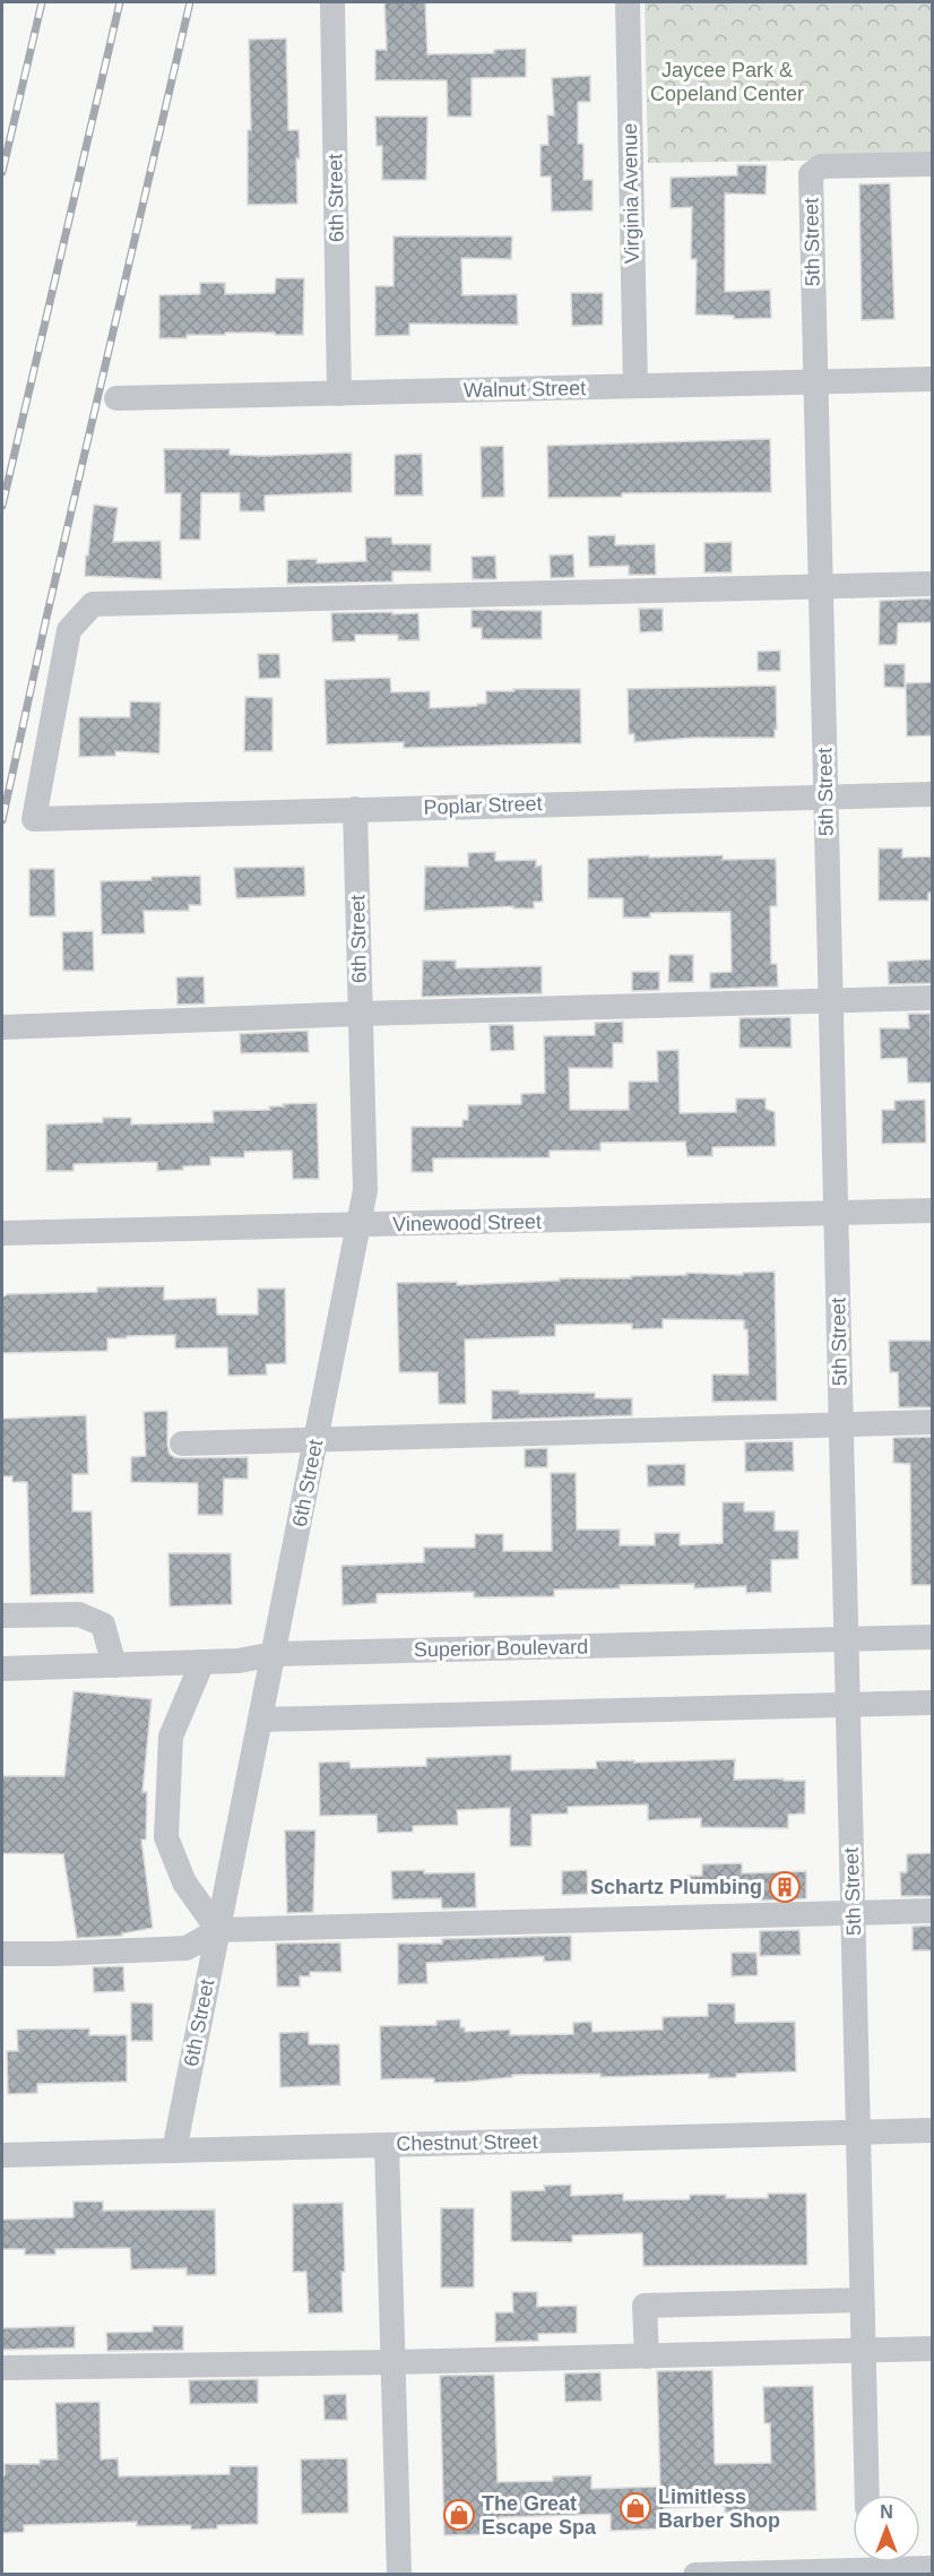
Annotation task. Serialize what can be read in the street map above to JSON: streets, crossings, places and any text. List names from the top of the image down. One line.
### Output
{"streets":{"street":["Virginia Avenue","6th Street","5th Street","Walnut Street","Poplar Street","Vinewood Street","Superior Boulevard","Chestnut Street"]},"crossings":[["Virginia Avenue","Walnut Street"],["6th Street","Walnut Street"],["6th Street","Poplar Street"],["6th Street","Vinewood Street"],["6th Street","Superior Boulevard"],["6th Street","Chestnut Street"],["5th Street","Walnut Street"],["5th Street","Poplar Street"],["5th Street","Vinewood Street"],["5th Street","Superior Boulevard"],["5th Street","Chestnut Street"]],"parks":["Jaycee Park & Copeland Center"],"places":{"building":["Schartz Plumbing"],"shop":["Limitless Barber Shop","The Great Escape Spa"]},"north":"top"}
